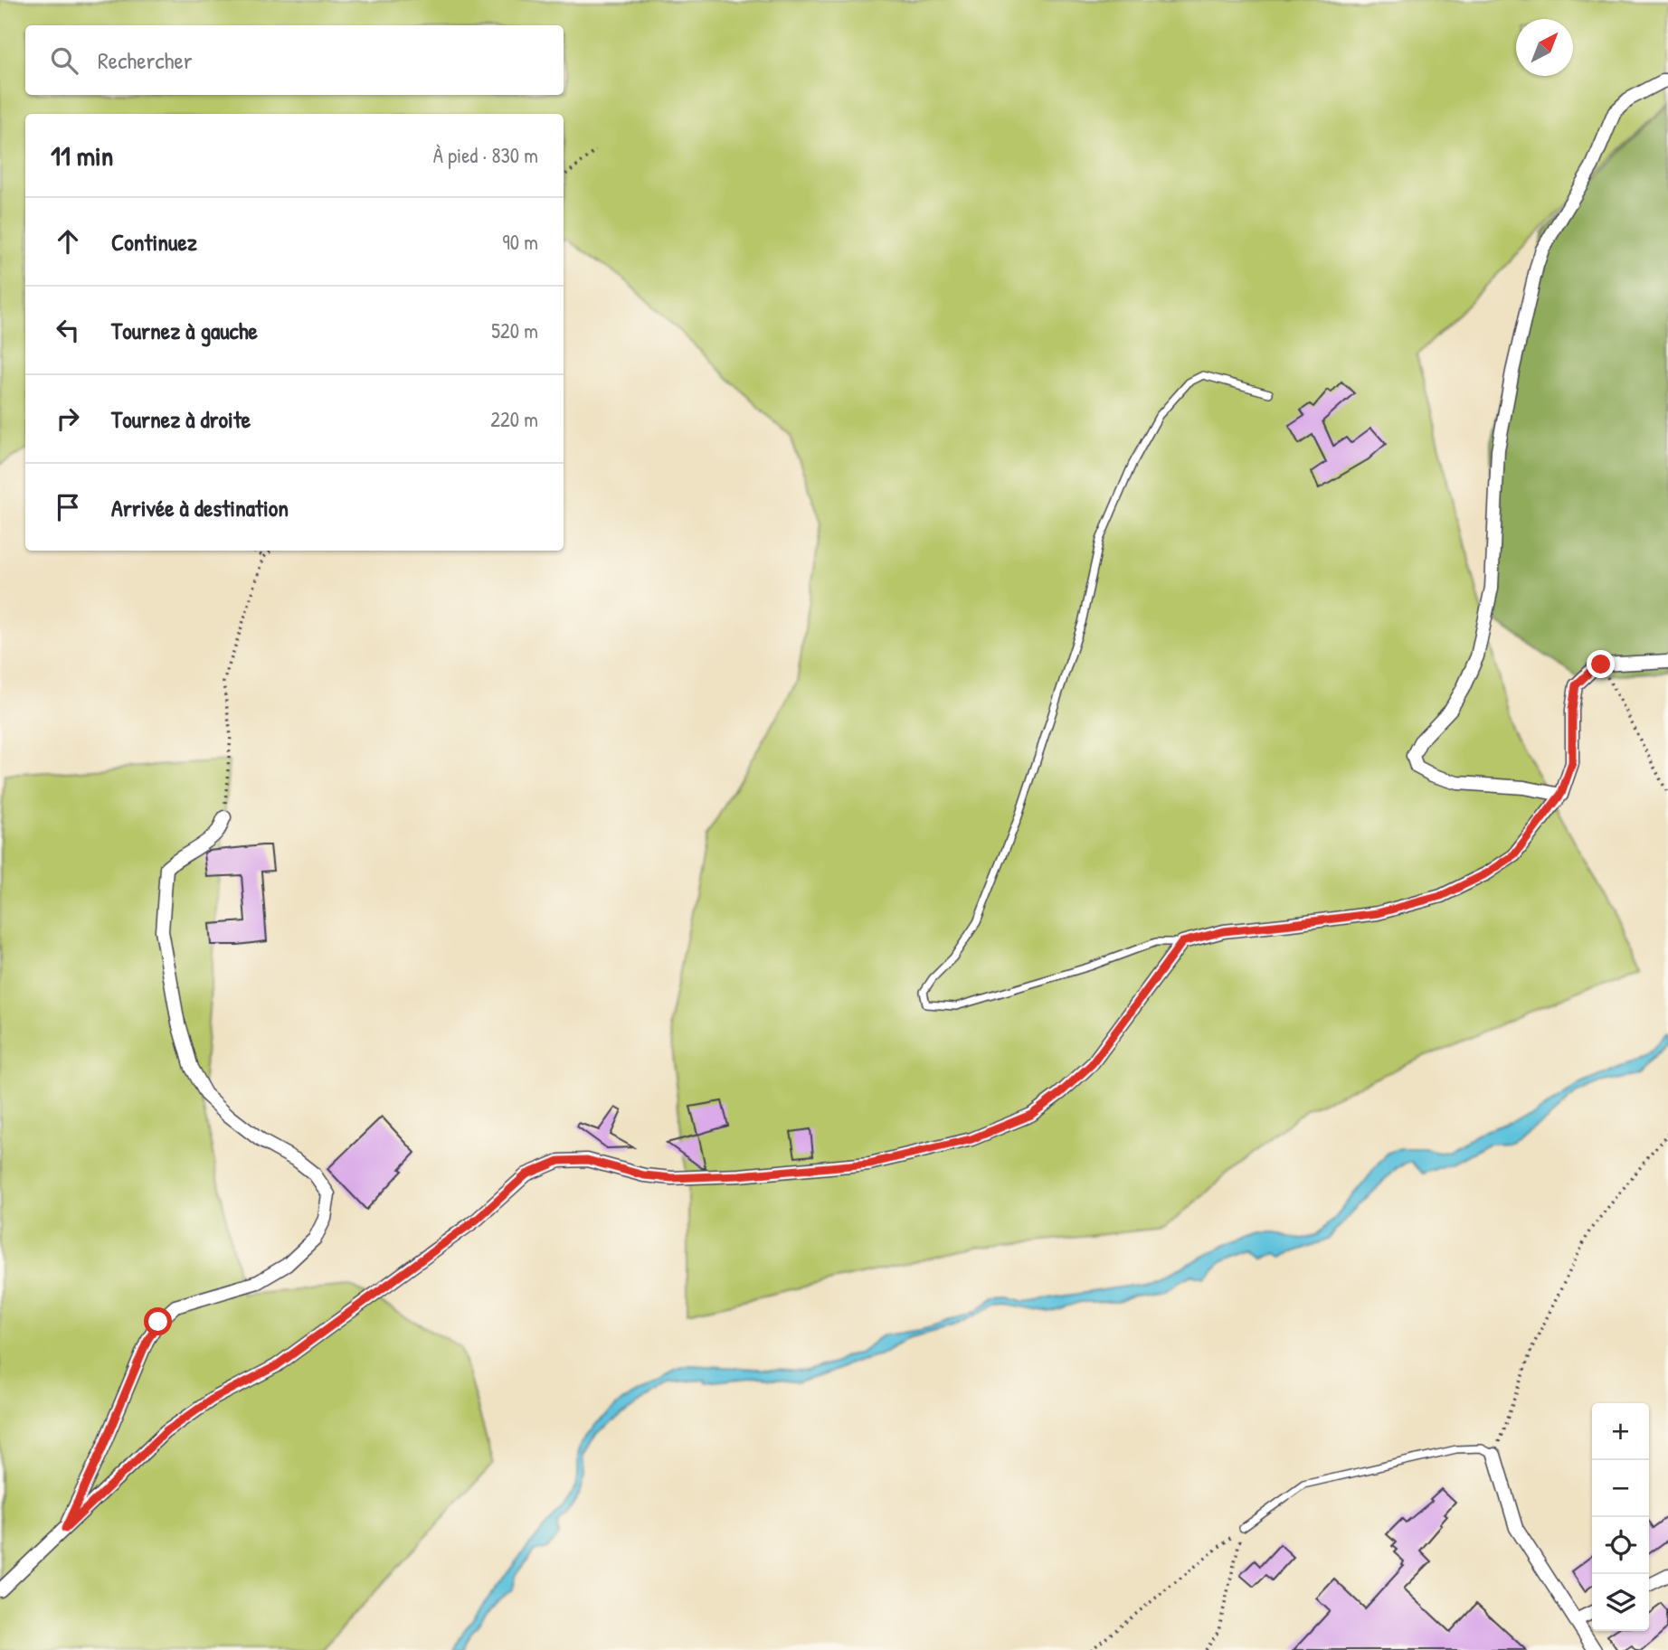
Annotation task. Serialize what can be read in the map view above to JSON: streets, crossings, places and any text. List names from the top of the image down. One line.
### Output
{"north":"top right","page":{"search":"Rechercher","heading":["11 min","À pied · 830 m"],"list":[["Continuez","90 m"],["Tournez à gauche","520 m"],["Tournez à droite","220 m"],"Arrivée à destination"],"map_buttons":["+","−"]}}
